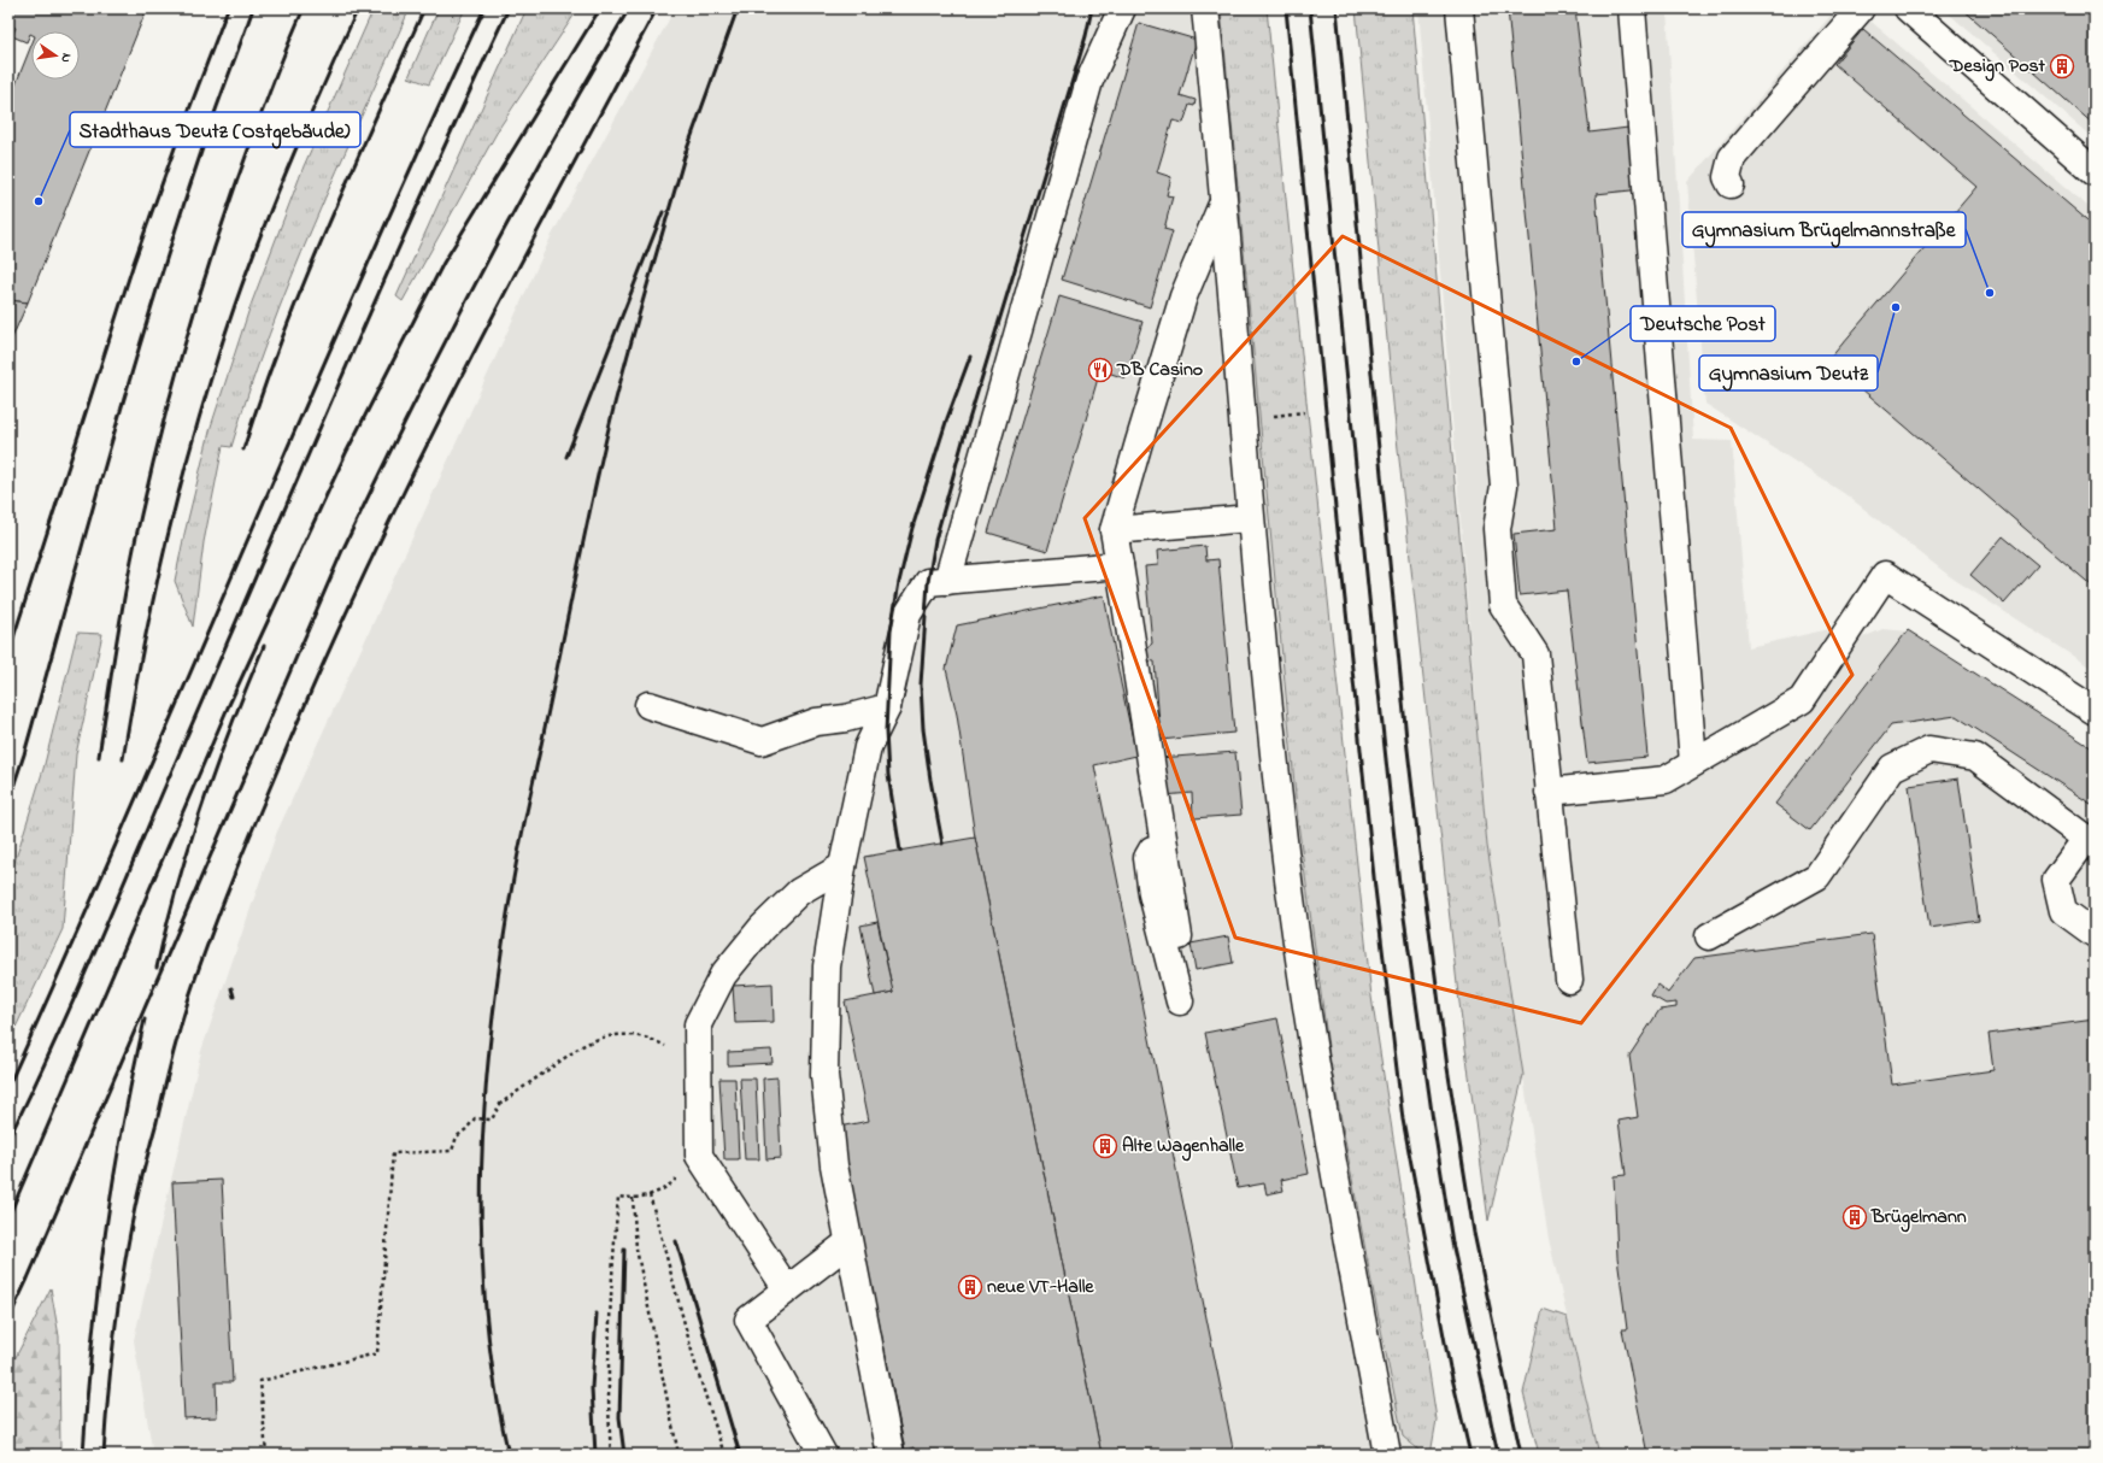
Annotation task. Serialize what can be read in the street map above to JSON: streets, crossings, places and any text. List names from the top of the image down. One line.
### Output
{"places":{"building":["Design Post","Alte Wagenhalle","Brügelmann","neue VT-Halle"],"other":["Stadthaus Deutz (Ostgebäude)","Gymnasium Brügelmannstraße","Gymnasium Deutz","Deutsche Post"],"restaurant":["DB Casino"]},"north":"right"}
